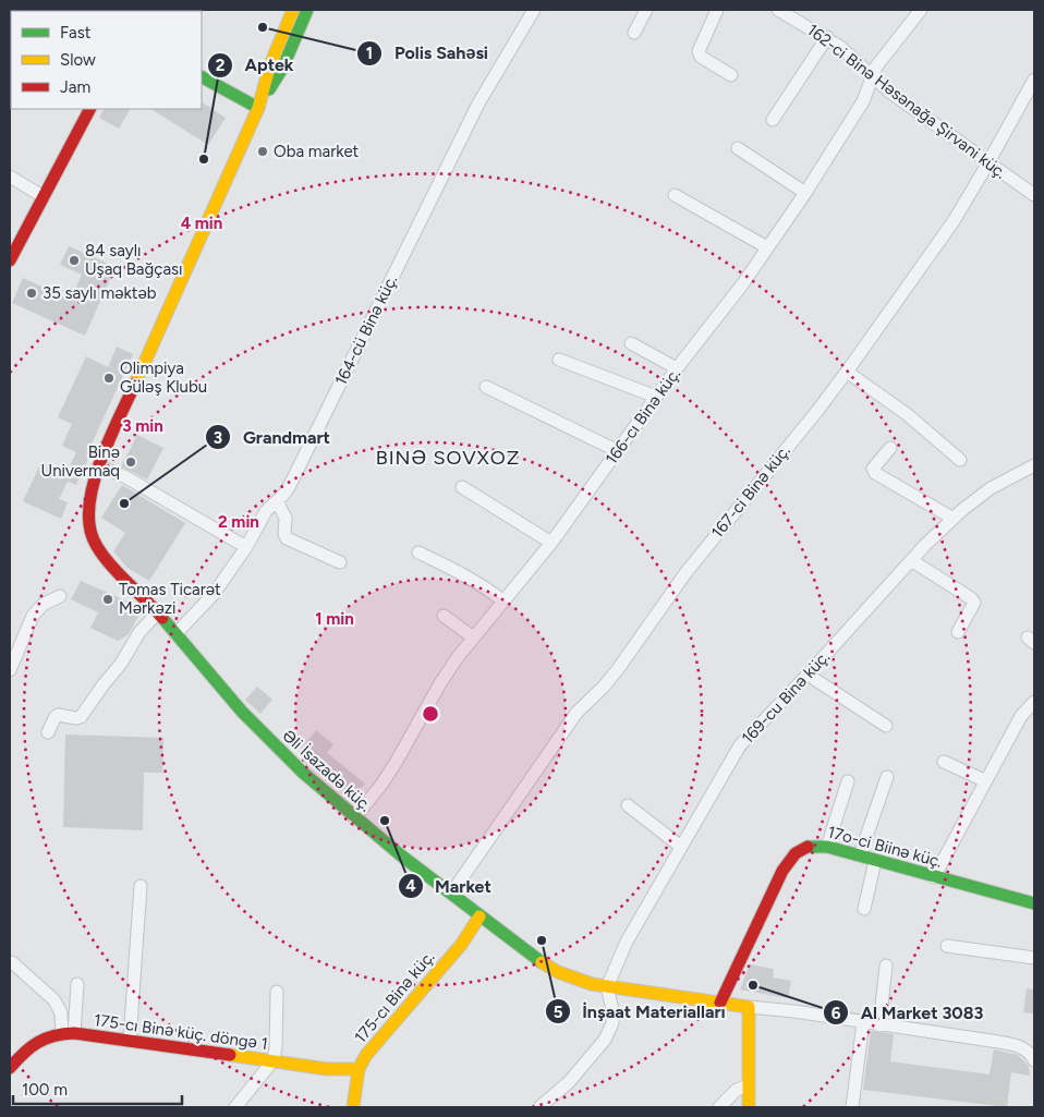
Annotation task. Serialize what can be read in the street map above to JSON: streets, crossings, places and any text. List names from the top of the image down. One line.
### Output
{"streets":{"street":["162-ci Binə Həsənağa Şirvani küç.","164-cü Binə küç.","166-cı Binə küç.","167-ci Binə küç.","169-cu Binə küç.","Əli İsazadə küç.","17o-ci Biinə küç.","175-cı Binə küç.","175-cı Binə küç. döngə 1"]},"crossings":[["162-ci Binə Həsənağa Şirvani küç.","166-cı Binə küç."],["162-ci Binə Həsənağa Şirvani küç.","167-ci Binə küç."],["164-cü Binə küç.","Əli İsazadə küç."],["166-cı Binə küç.","Əli İsazadə küç."],["167-ci Binə küç.","Əli İsazadə küç."],["169-cu Binə küç.","Əli İsazadə küç."],["Əli İsazadə küç.","17o-ci Biinə küç."],["Əli İsazadə küç.","175-cı Binə küç."],["175-cı Binə küç.","175-cı Binə küç. döngə 1"]],"districts":["BINƏ SOVXOZ"],"places":["Polis Sahəsi","Oba market","Aptek","84 saylı Uşaq Bağçası","35 saylı məktəb","Olimpiya Güləş Klubu","Binə Univermaq","Grandmart","Tomas Ticarət Mərkəzi","Market","İnşaat Materialları","Al Market 3083"],"legend":["Fast","Slow","Jam"],"scale_bar":"100 m","rings":["4 min","3 min","2 min","1 min"]}
